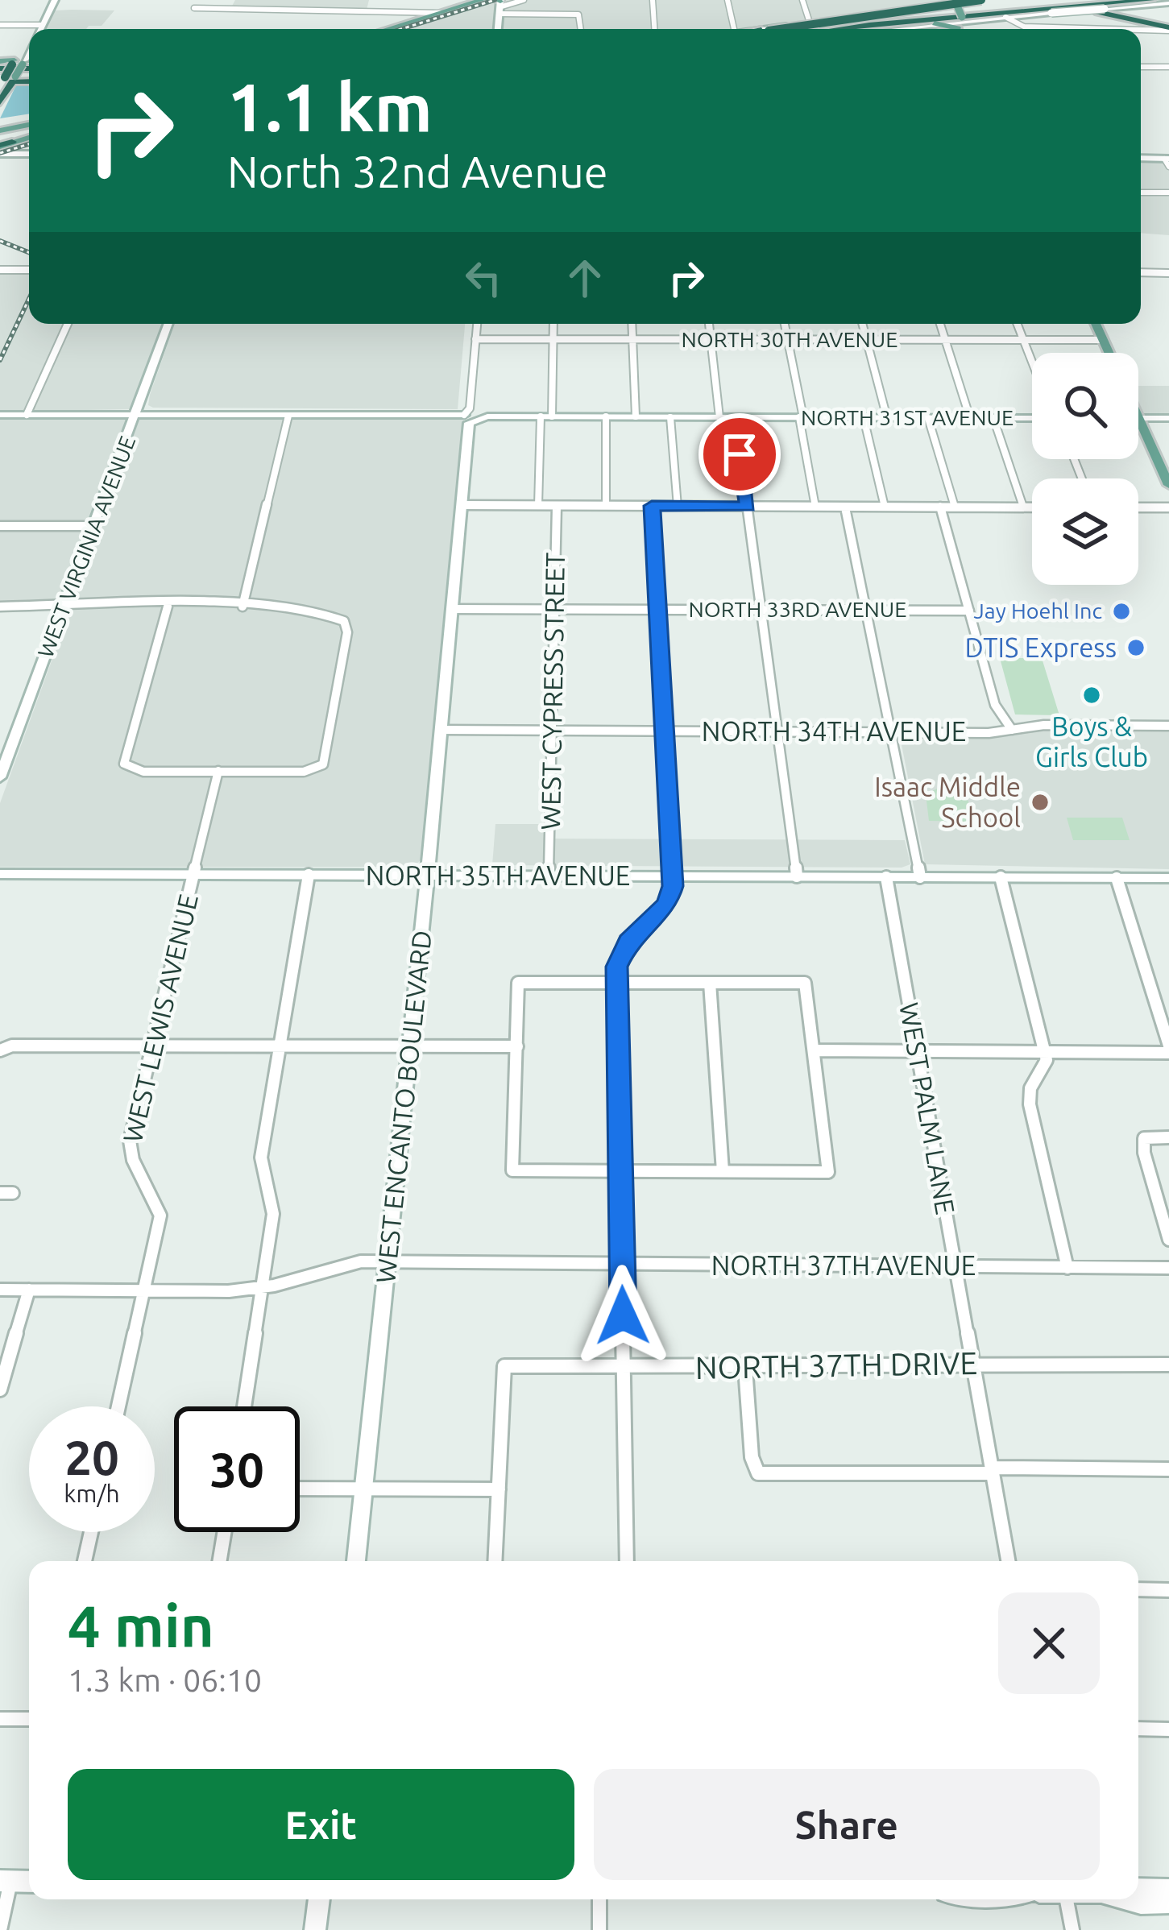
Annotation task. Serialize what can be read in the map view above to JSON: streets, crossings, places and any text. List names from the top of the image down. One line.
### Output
{"streets":{"street":["NORTH 30TH AVENUE","NORTH 31ST AVENUE","WEST VIRGINIA AVENUE","NORTH 33RD AVENUE","WEST CYPRESS STREET","NORTH 34TH AVENUE","NORTH 35TH AVENUE","WEST LEWIS AVENUE","WEST ENCANTO BOULEVARD","WEST PALM LANE","NORTH 37TH AVENUE","NORTH 37TH DRIVE"]},"crossings":[["NORTH 30TH AVENUE","WEST ENCANTO BOULEVARD"],["NORTH 31ST AVENUE","WEST VIRGINIA AVENUE"],["NORTH 31ST AVENUE","WEST ENCANTO BOULEVARD"],["NORTH 33RD AVENUE","WEST CYPRESS STREET"],["NORTH 33RD AVENUE","WEST ENCANTO BOULEVARD"],["WEST CYPRESS STREET","NORTH 34TH AVENUE"],["WEST CYPRESS STREET","NORTH 35TH AVENUE"],["NORTH 34TH AVENUE","WEST ENCANTO BOULEVARD"],["NORTH 35TH AVENUE","WEST LEWIS AVENUE"],["NORTH 35TH AVENUE","WEST ENCANTO BOULEVARD"],["NORTH 35TH AVENUE","WEST PALM LANE"],["WEST LEWIS AVENUE","NORTH 37TH AVENUE"],["WEST ENCANTO BOULEVARD","NORTH 37TH AVENUE"],["WEST PALM LANE","NORTH 37TH AVENUE"],["WEST PALM LANE","NORTH 37TH DRIVE"]],"places":["Jay Hoehl Inc","DTIS Express","Boys & Girls Club","Isaac Middle School"],"page":{"turn":["1.1 km","North 32nd Avenue"],"speed":"20 km/h","limit":"30","heading":["4 min","1.3 km · 06:10"],"buttons":["Exit","Share"]}}
